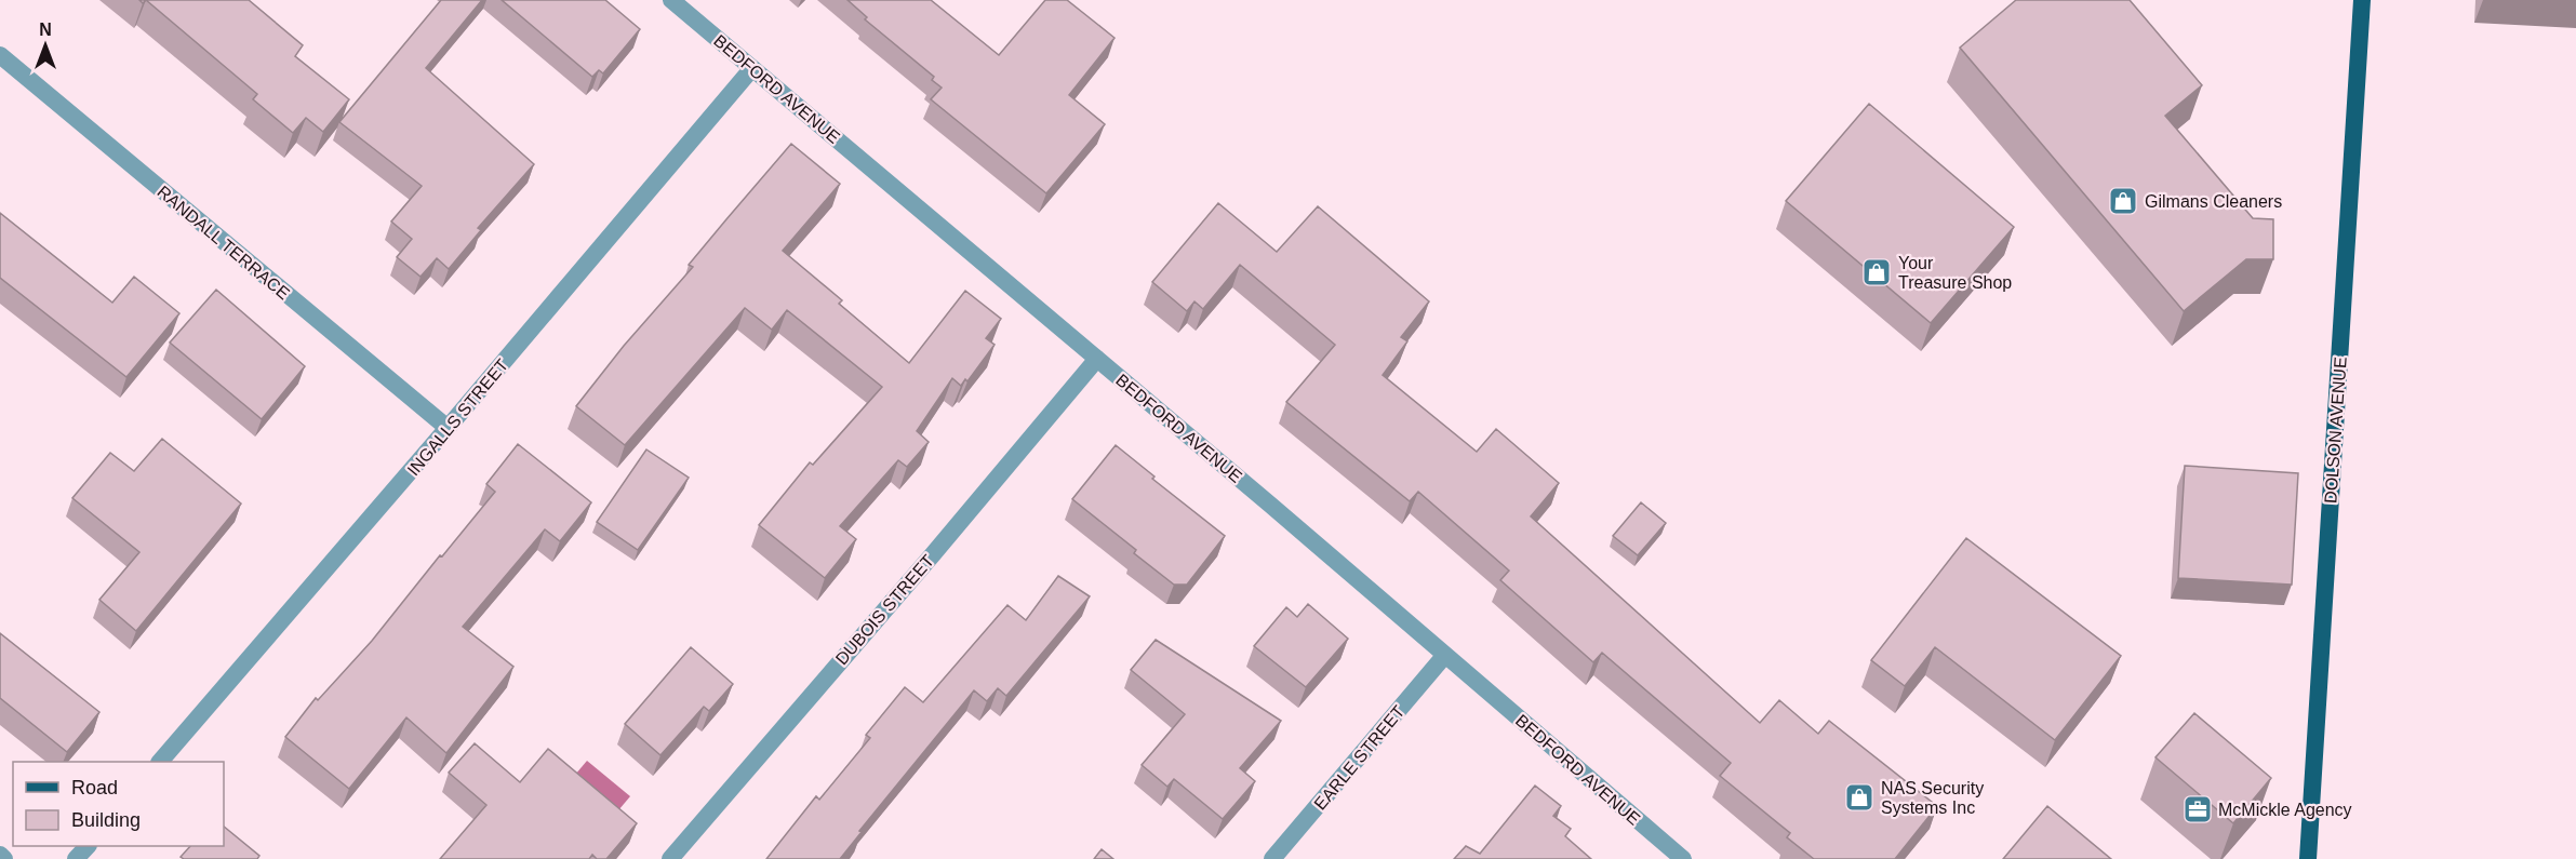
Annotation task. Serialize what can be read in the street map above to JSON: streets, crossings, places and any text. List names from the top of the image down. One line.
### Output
{"streets":{"main road":["DOLSON AVENUE"],"street":["BEDFORD AVENUE","RANDALL TERRACE","INGALLS STREET","DUBOIS STREET","EARLE STREET"]},"crossings":[["BEDFORD AVENUE","INGALLS STREET"],["BEDFORD AVENUE","DUBOIS STREET"],["BEDFORD AVENUE","EARLE STREET"],["RANDALL TERRACE","INGALLS STREET"]],"places":{"shop":["Gilmans Cleaners","Your Treasure Shop","NAS Security Systems Inc"],"office":["McMickle Agency"]},"legend":["Road","Building"],"north":"top"}
